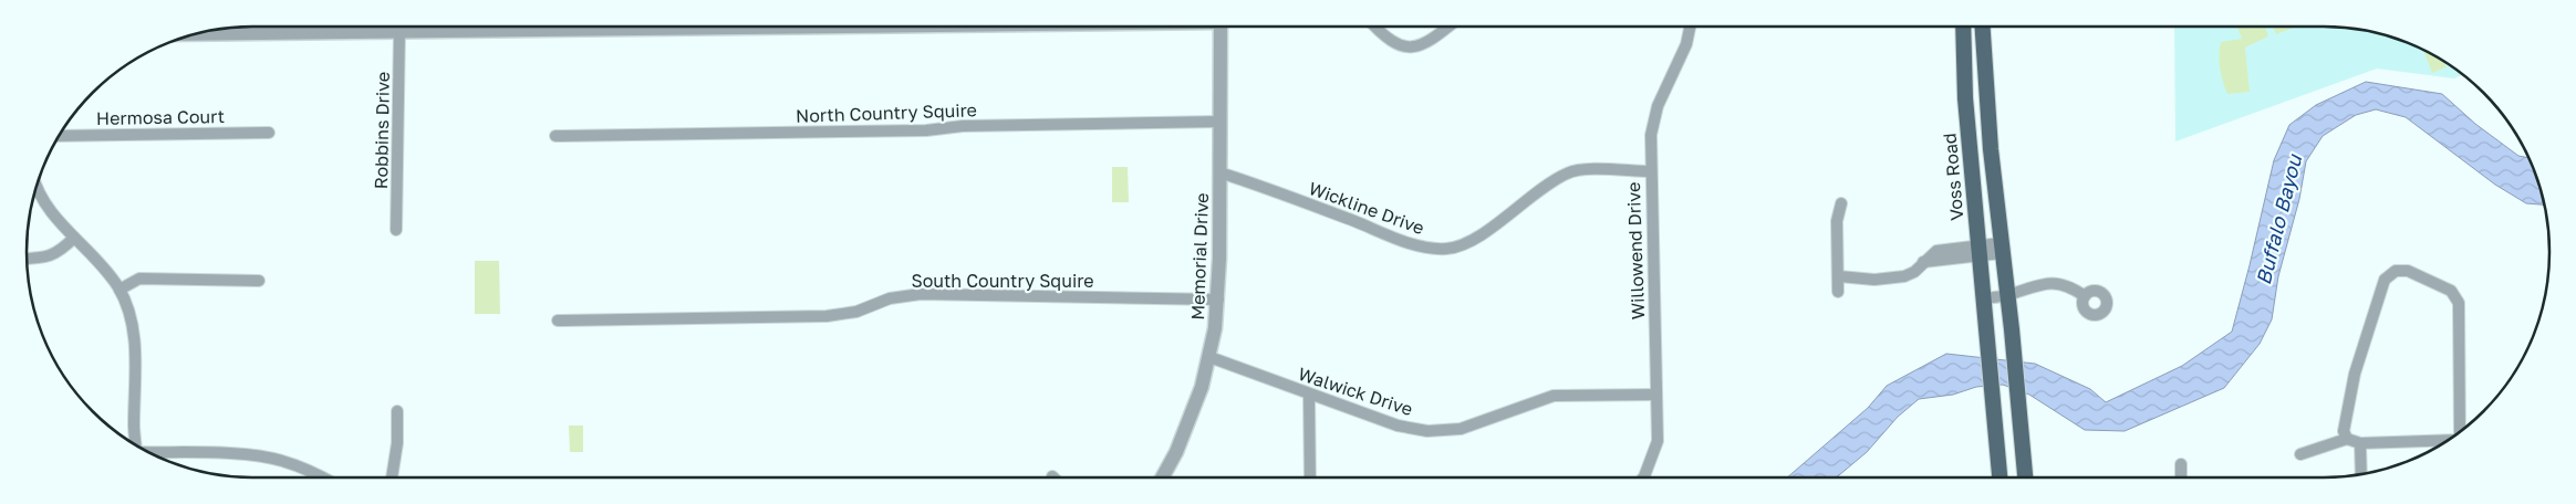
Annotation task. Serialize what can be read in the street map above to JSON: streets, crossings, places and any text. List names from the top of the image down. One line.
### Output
{"streets":{"main road":["Voss Road"],"street":["North Country Squire","Hermosa Court","Robbins Drive","Wickline Drive","Willowend Drive","Memorial Drive","South Country Squire","Walwick Drive"]},"crossings":[["North Country Squire","Memorial Drive"],["Wickline Drive","Willowend Drive"],["Wickline Drive","Memorial Drive"],["Willowend Drive","Walwick Drive"],["Memorial Drive","South Country Squire"],["Memorial Drive","Walwick Drive"]],"water":["Buffalo Bayou"]}
